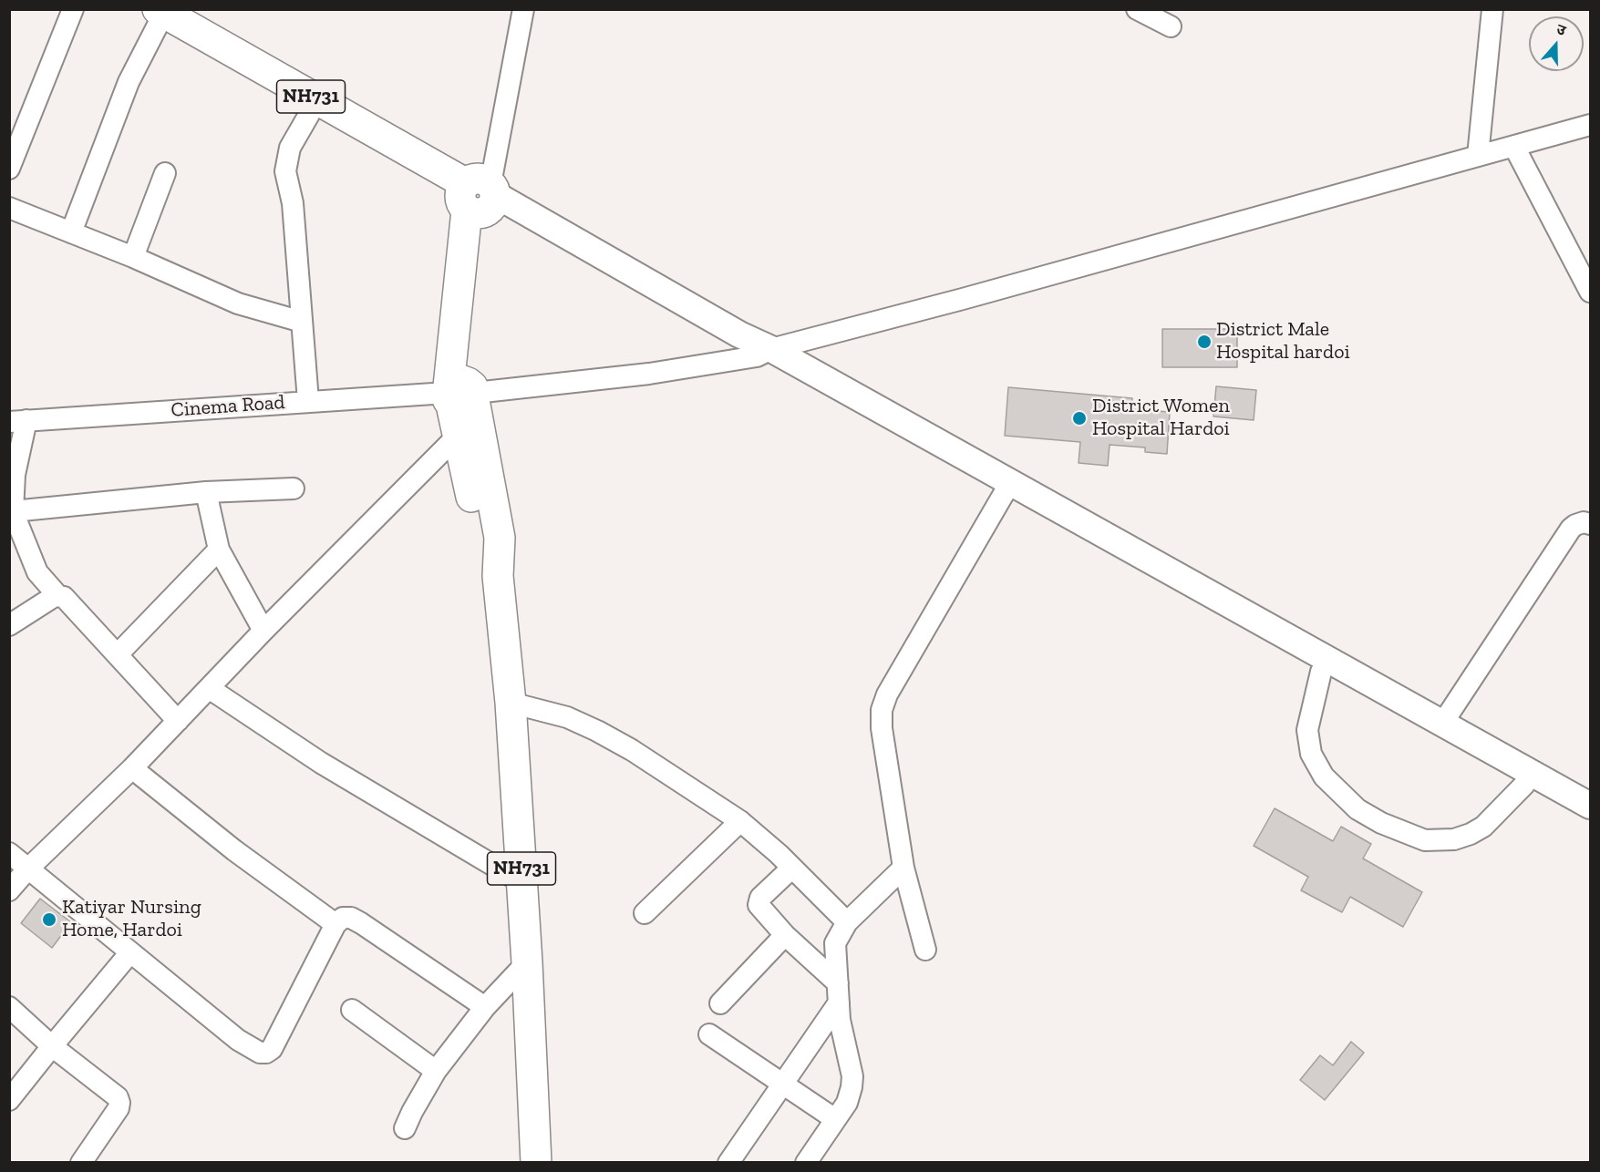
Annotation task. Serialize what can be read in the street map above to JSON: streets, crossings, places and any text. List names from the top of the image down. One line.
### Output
{"streets":{"highway":["NH731"],"street":["Cinema Road"]},"crossings":[["NH731","Cinema Road"]],"places":["District Male Hospital hardoi","District Women Hospital Hardoi","Katiyar Nursing Home, Hardoi"],"north":"top"}
